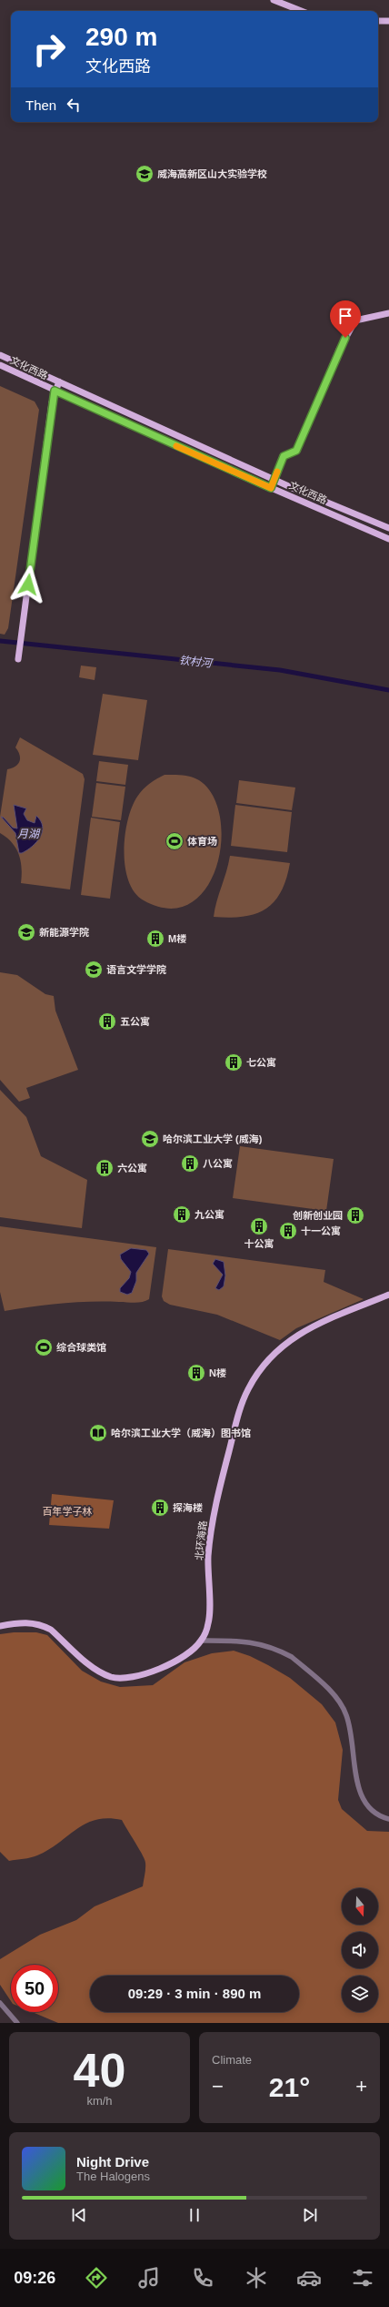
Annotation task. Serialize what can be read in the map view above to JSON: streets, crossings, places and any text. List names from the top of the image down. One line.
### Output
{"streets":{"main road":["文化西路","北环海路"]},"water":["钦村河","月湖"],"parks":["百年学子林"],"places":{"school or university":["威海高新区山大实验学校","新能源学院","语言文学学院","哈尔滨工业大学 (威海)"],"sports":["体育场","综合球类馆"],"building":["M楼","五公寓","七公寓","八公寓","六公寓","九公寓","创新创业园","十公寓","十一公寓","N楼","探海楼"],"library":["哈尔滨工业大学（威海）图书馆"]},"north":"bottom","page":{"turn":["290 m","文化西路"],"then":"Then","limit":"50","trip":"09:29 · 3 min · 890 m","tile":[["40","km/h"],"Climate"],"heat":["−","21°","+"],"song":["Night Drive","The Halogens"],"tabs":"09:26"}}
